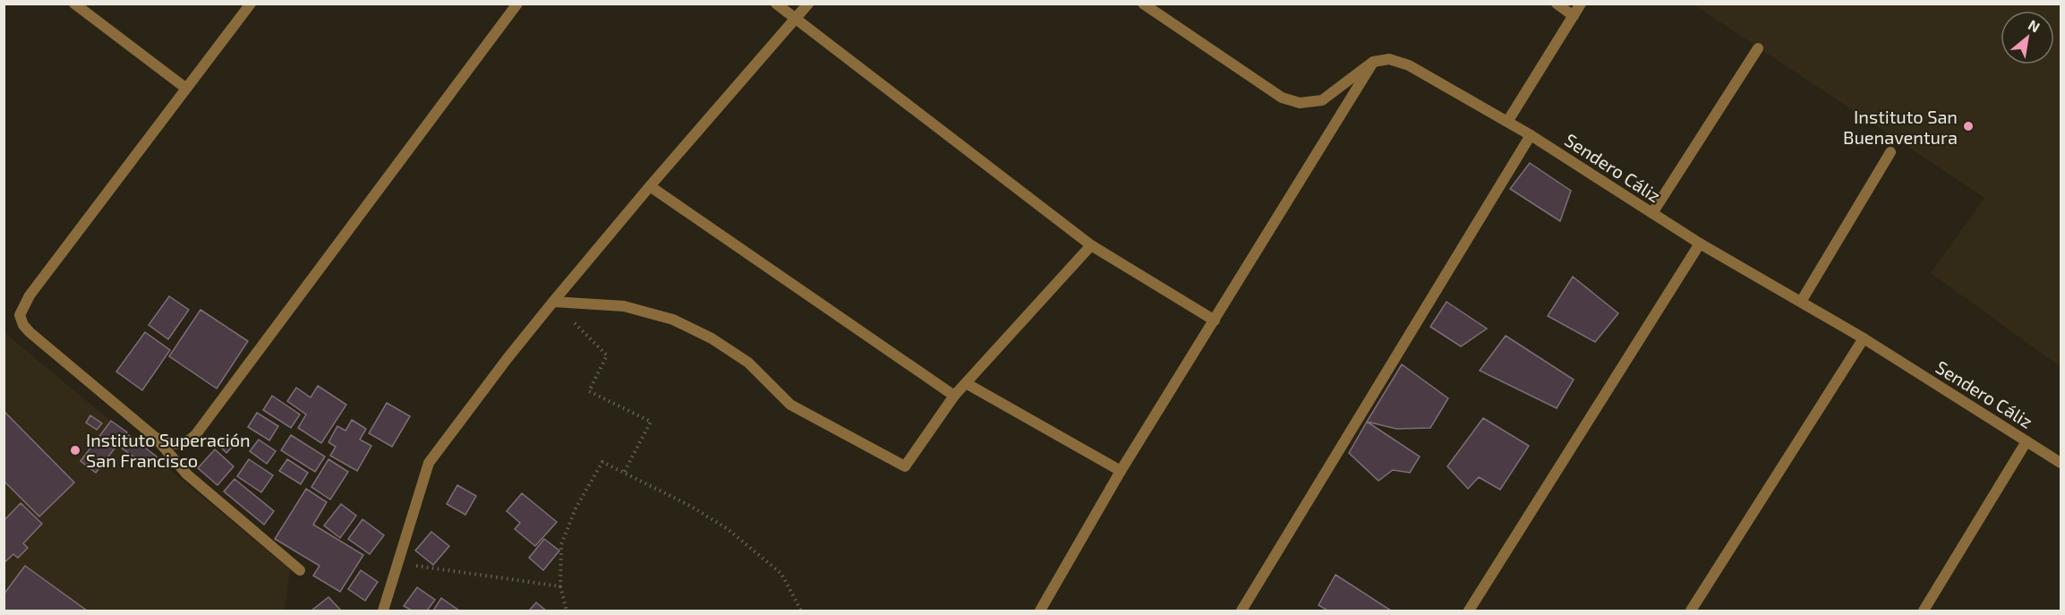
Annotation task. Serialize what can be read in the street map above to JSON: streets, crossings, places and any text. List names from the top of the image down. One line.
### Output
{"streets":{"street":["Sendero Cáliz"]},"places":["Instituto San Buenaventura","Instituto Superación San Francisco"],"north":"top right"}
